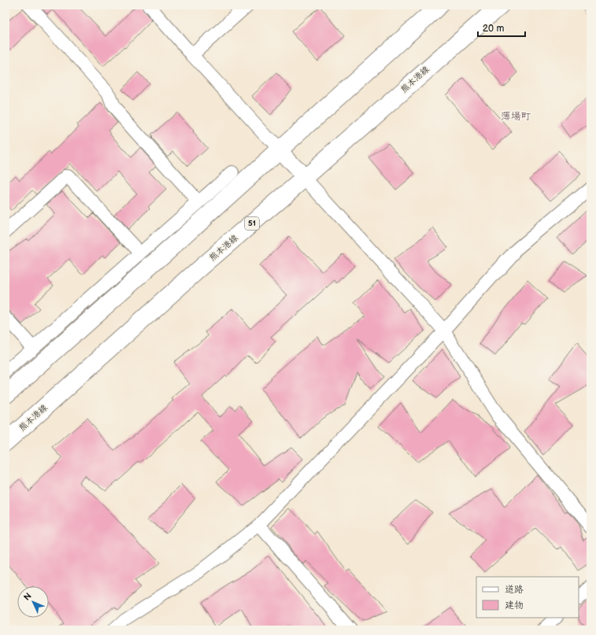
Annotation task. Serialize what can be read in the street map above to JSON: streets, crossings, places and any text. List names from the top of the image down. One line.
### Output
{"streets":{"main road":["熊本港線","51"]},"districts":["薄場町"],"legend":["道路","建物"],"scale_bar":"20 m","north":"top left"}
